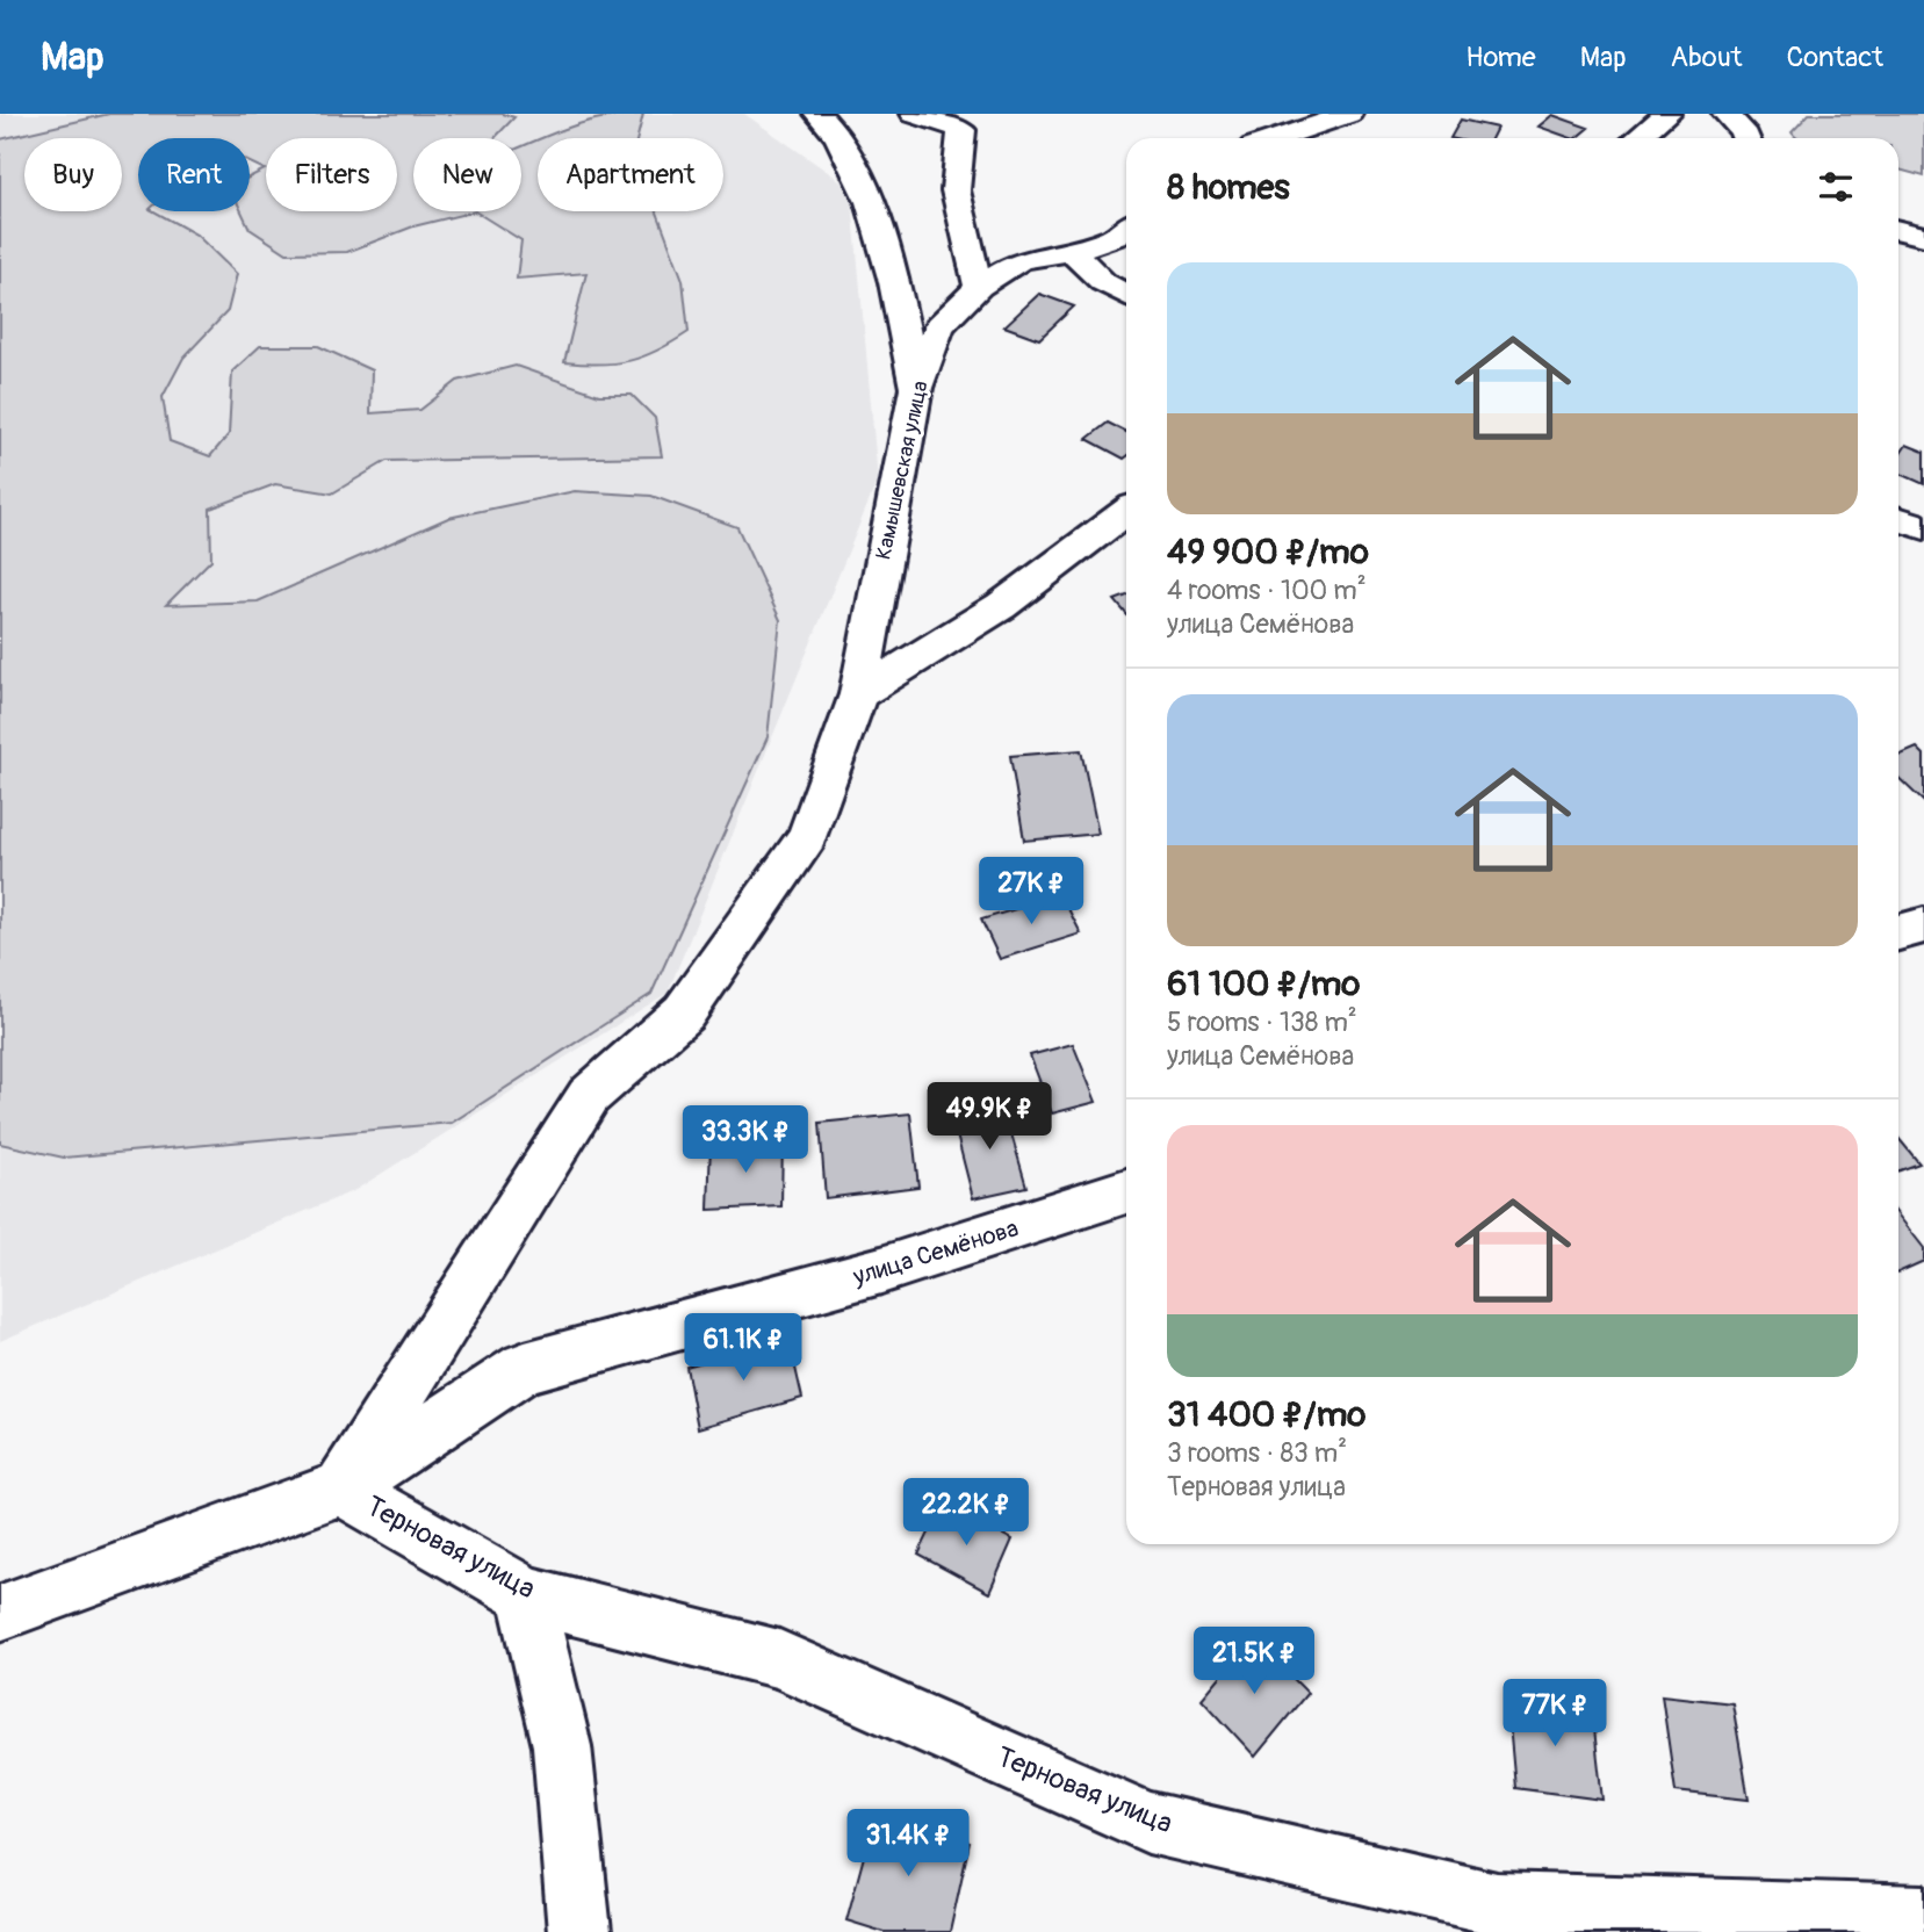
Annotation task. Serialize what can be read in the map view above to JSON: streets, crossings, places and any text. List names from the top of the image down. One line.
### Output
{"streets":{"street":["Камышевская улица","улица Семёнова","Терновая улица"]},"crossings":[["Камышевская улица","улица Семёнова"],["Камышевская улица","Терновая улица"],["улица Семёнова","Терновая улица"]],"page":{"header":"Map","nav":["Home","Map","About","Contact"],"chip":["Buy","Rent","Filters","New","Apartment"],"heading":"8 homes","list":[{"name":"49 900 ₽/mo","note":"4 rooms · 100 m² · улица Семёнова"},{"name":"61 100 ₽/mo","note":"5 rooms · 138 m² · улица Семёнова"},{"name":"31 400 ₽/mo","note":"3 rooms · 83 m² · Терновая улица"}],"price":["27K ₽","49.9K ₽","33.3K ₽","61.1K ₽","22.2K ₽","21.5K ₽","77K ₽","31.4K ₽"]}}
